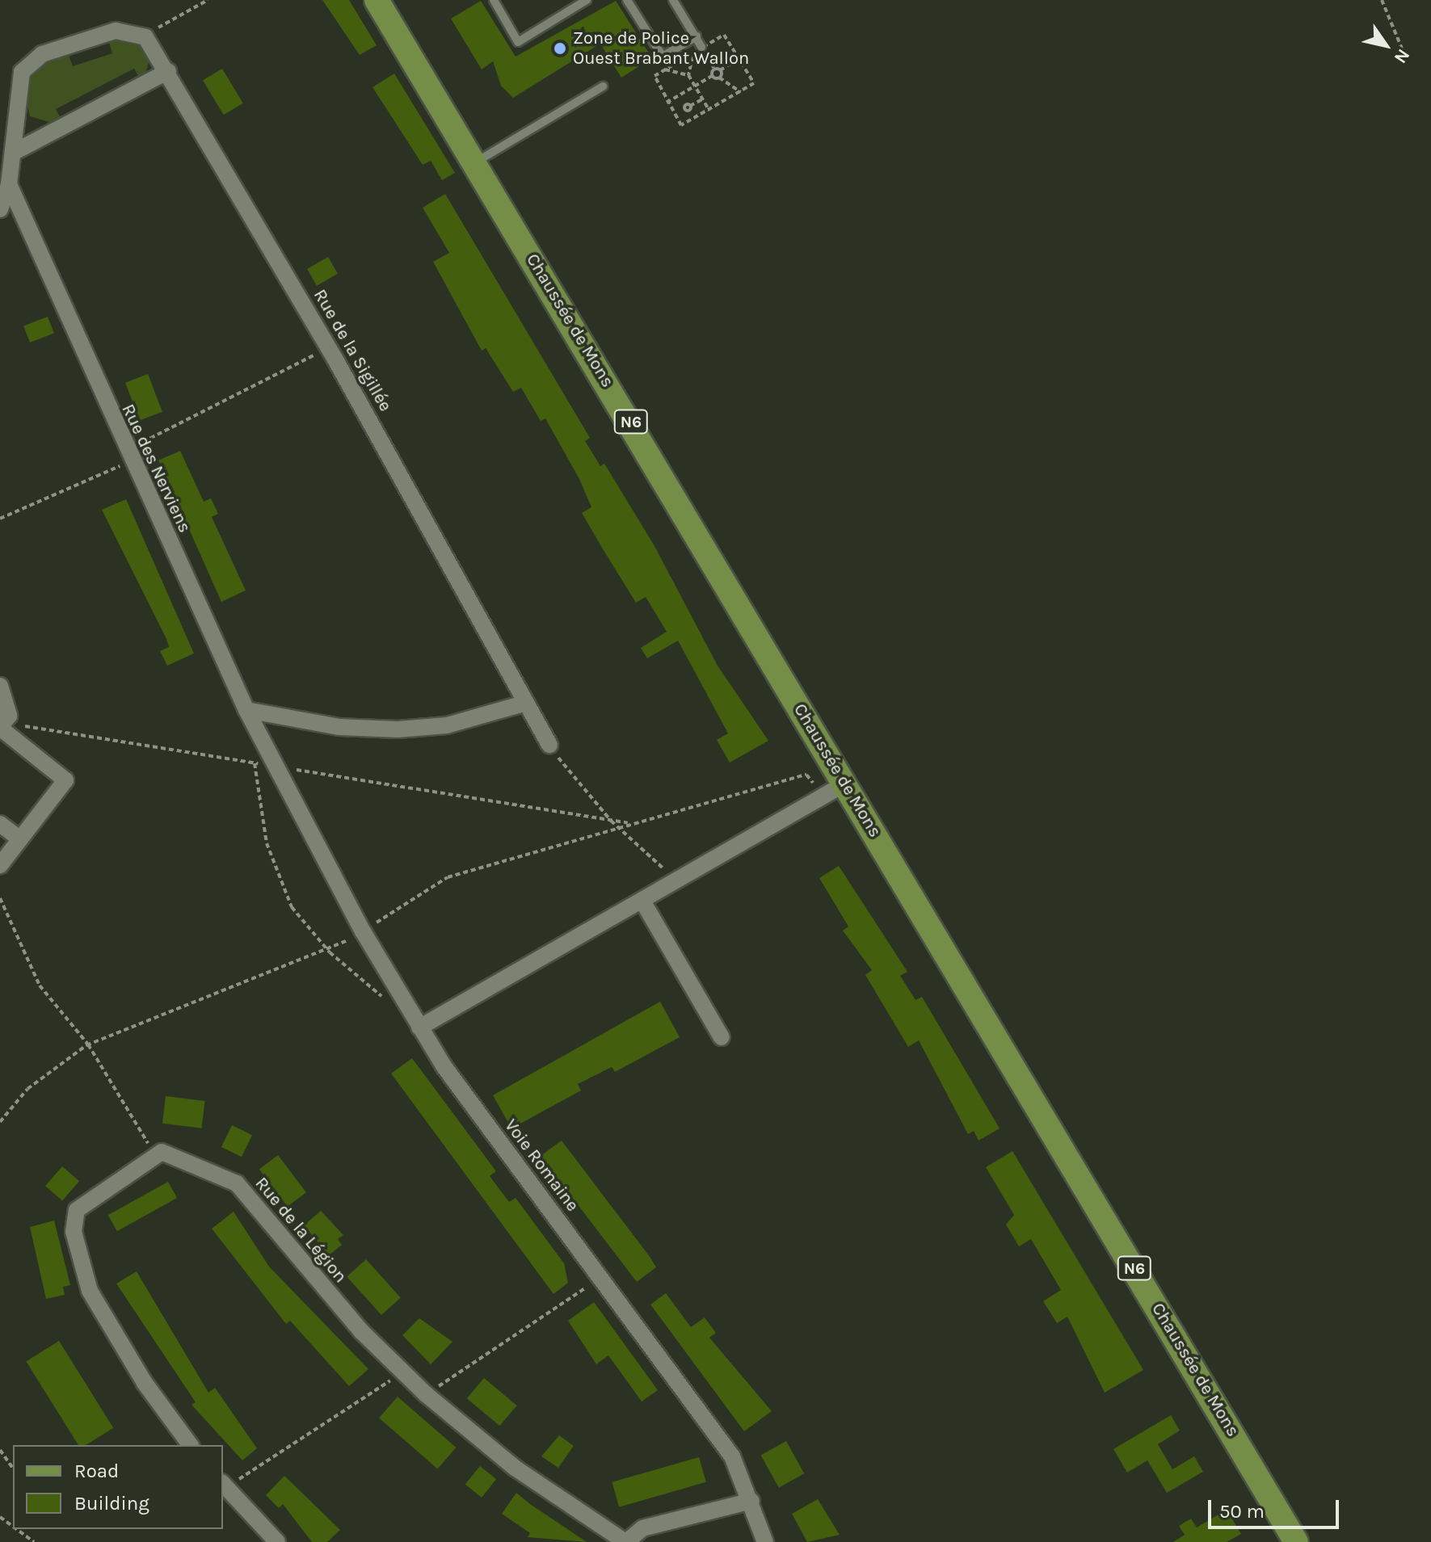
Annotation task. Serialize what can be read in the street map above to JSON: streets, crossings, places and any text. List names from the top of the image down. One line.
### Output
{"streets":{"main road":["Chaussée de Mons","N6"],"street":["Rue de la Sigillée","Rue des Nerviens","Voie Romaine","Rue de la Légion"]},"crossings":[["Rue des Nerviens","Voie Romaine"],["Voie Romaine","Rue de la Légion"]],"places":["Zone de Police Ouest Brabant Wallon"],"legend":["Road","Building"],"scale_bar":"50 m","north":"bottom right"}
